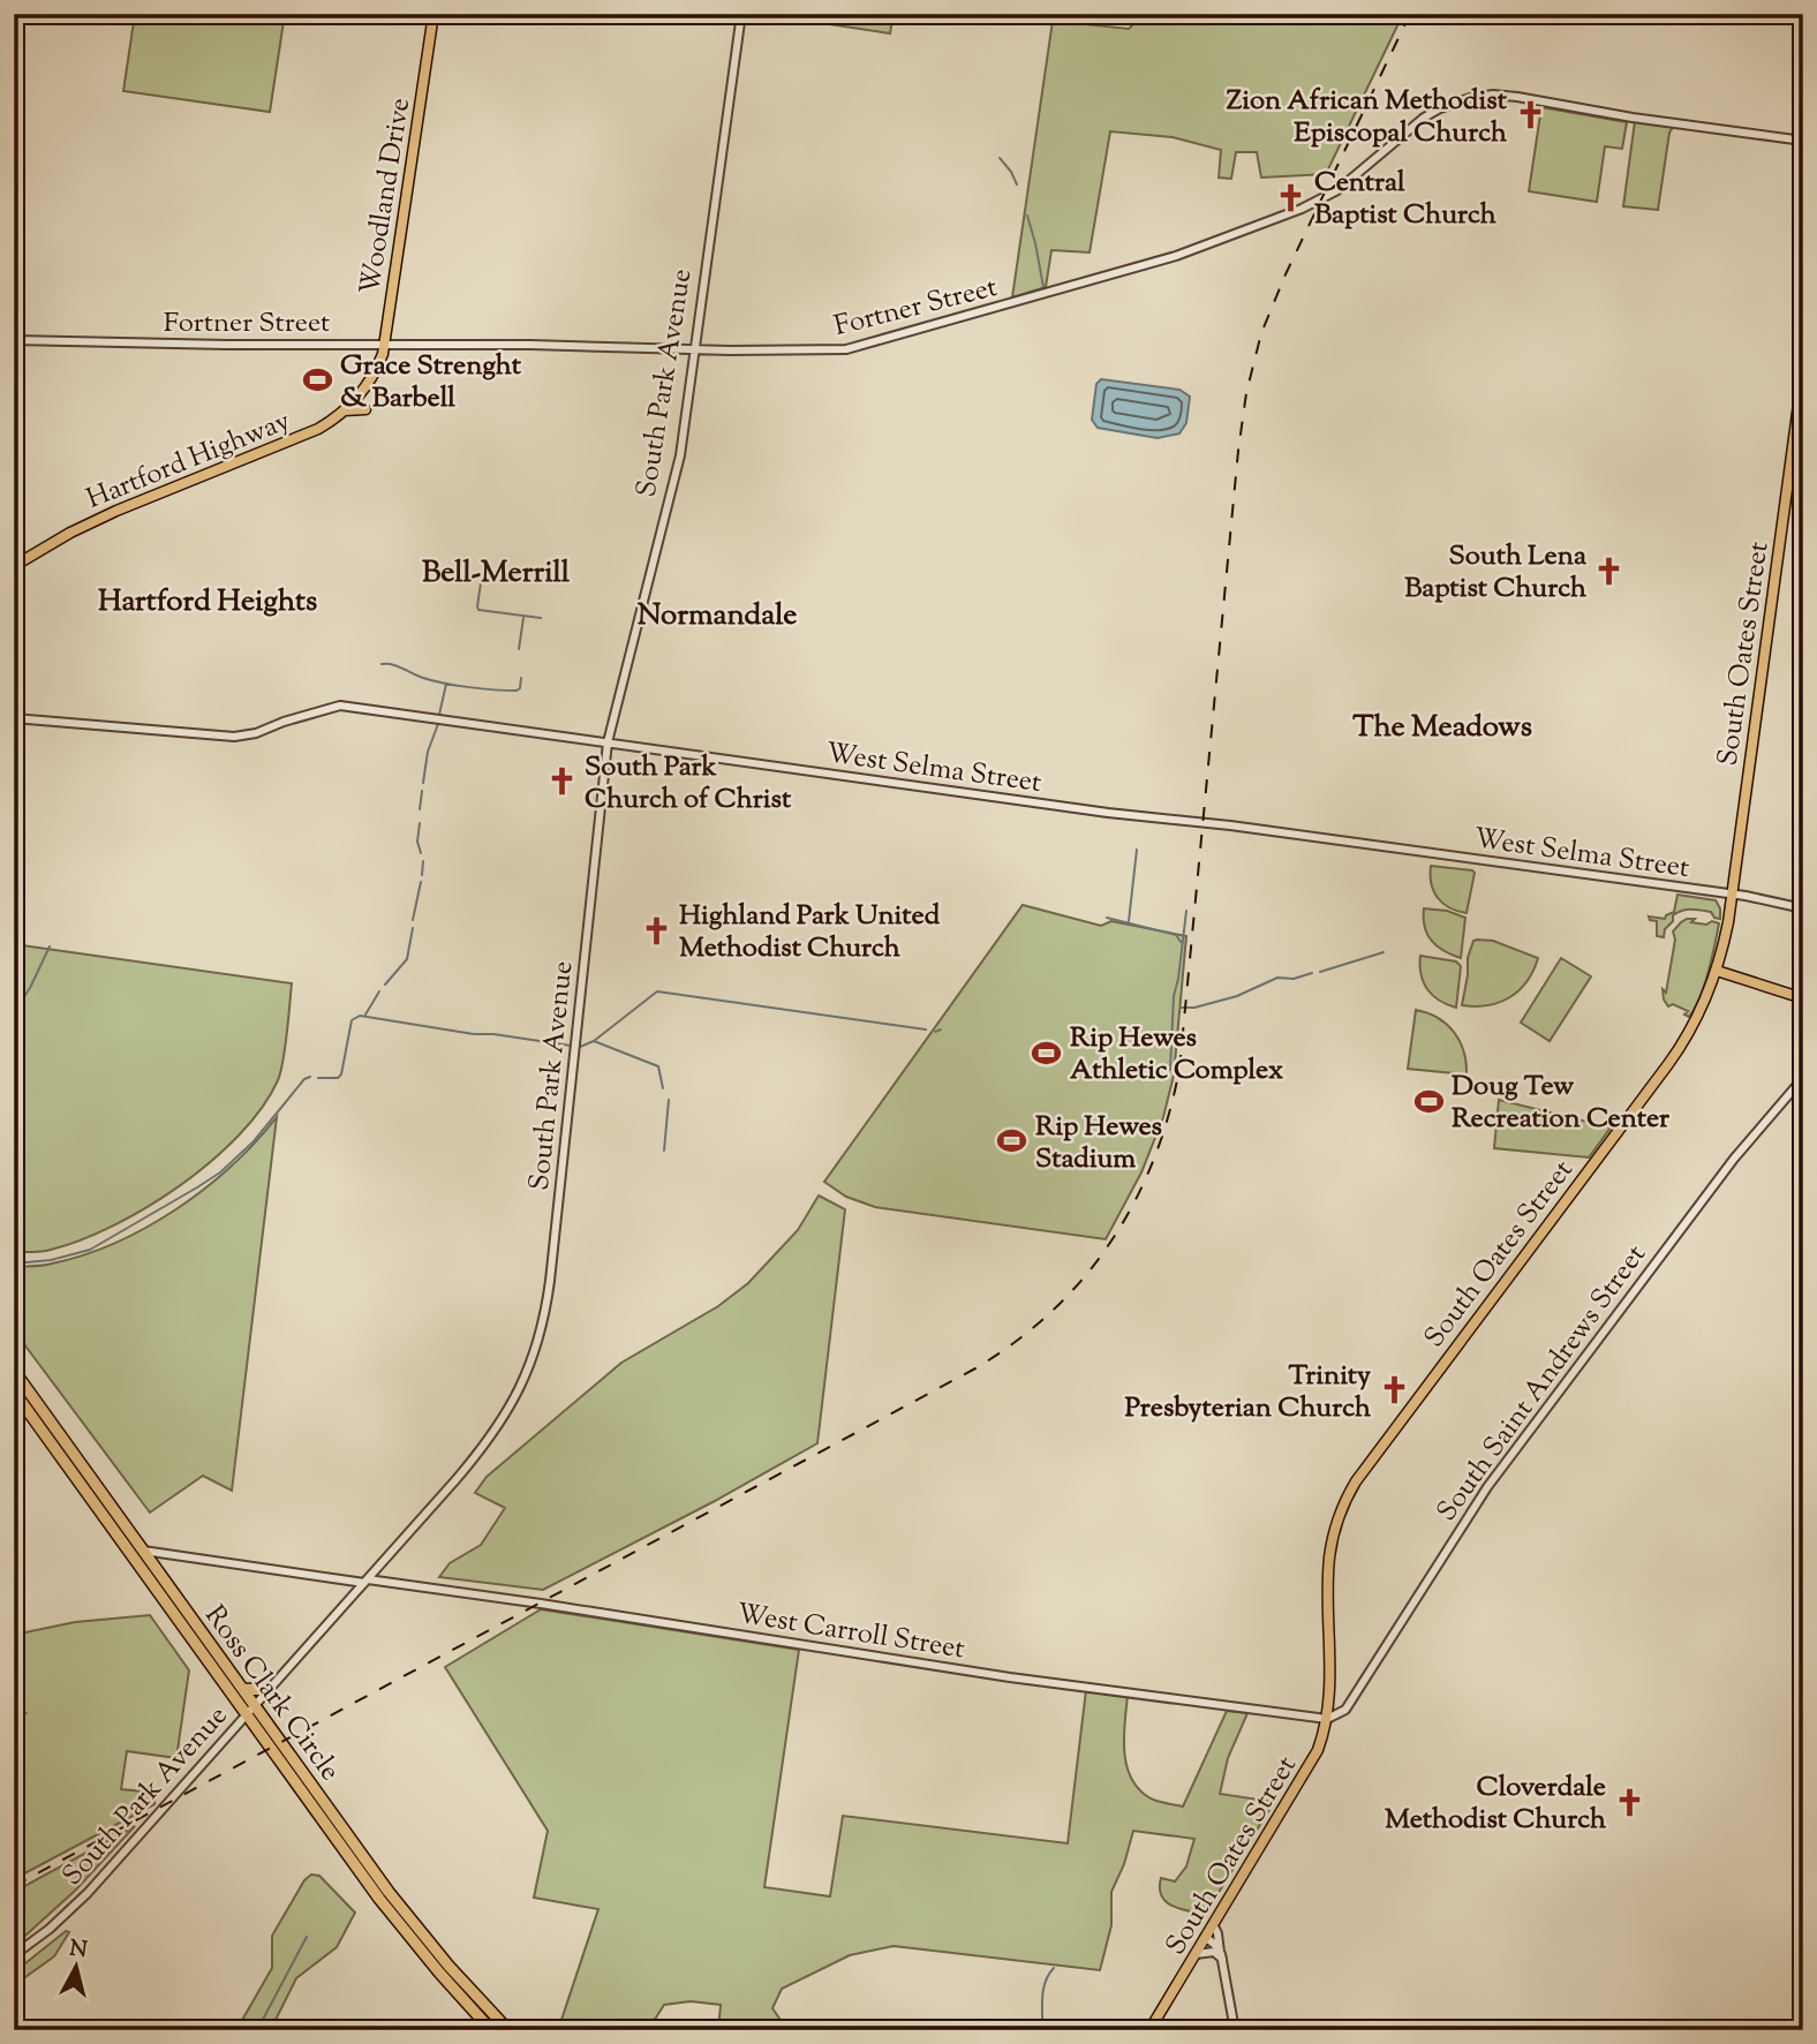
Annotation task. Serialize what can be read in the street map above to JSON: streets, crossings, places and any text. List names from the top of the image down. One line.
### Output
{"streets":{"highway":["Ross Clark Circle"],"main road":["Woodland Drive","Hartford Highway","South Oates Street"],"street":["Fortner Street","South Park Avenue","West Selma Street","South Saint Andrews Street","West Carroll Street"]},"crossings":[["Woodland Drive","Fortner Street"],["Woodland Drive","Hartford Highway"],["Fortner Street","South Park Avenue"],["South Park Avenue","West Selma Street"],["South Park Avenue","West Carroll Street"],["South Park Avenue","Ross Clark Circle"],["South Oates Street","West Selma Street"],["South Oates Street","South Saint Andrews Street"],["South Oates Street","West Carroll Street"],["South Saint Andrews Street","West Carroll Street"],["West Carroll Street","Ross Clark Circle"]],"districts":["Bell-Merrill","Hartford Heights","Normandale","The Meadows"],"places":{"church":["Zion African Methodist Episcopal Church","Central Baptist Church","South Lena Baptist Church","South Park Church of Christ","Highland Park United Methodist Church","Trinity Presbyterian Church","Cloverdale Methodist Church"],"sports":["Grace Strenght & Barbell","Rip Hewes Athletic Complex","Doug Tew Recreation Center","Rip Hewes Stadium"]},"north":"top"}
